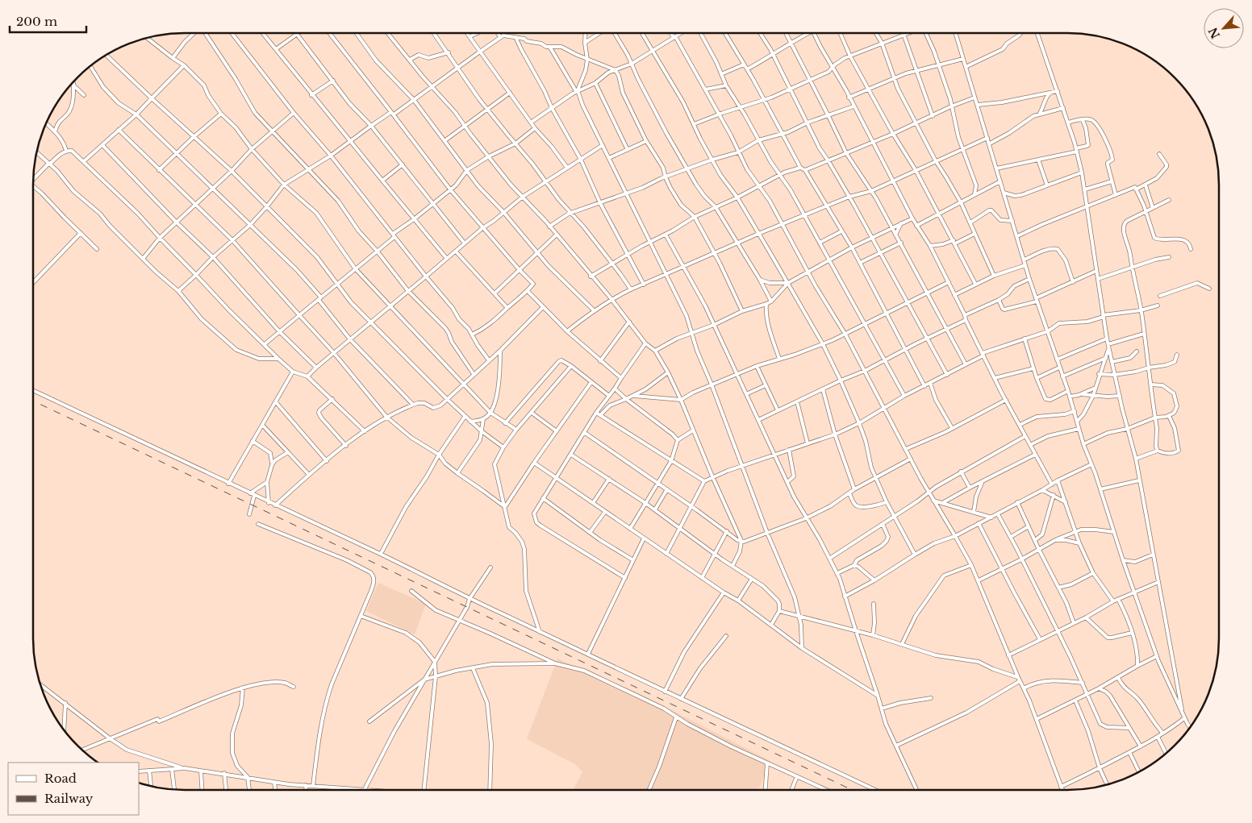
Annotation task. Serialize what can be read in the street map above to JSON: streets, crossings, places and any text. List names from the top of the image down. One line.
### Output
{"legend":["Road","Railway"],"scale_bar":"200 m","north":"bottom left"}
